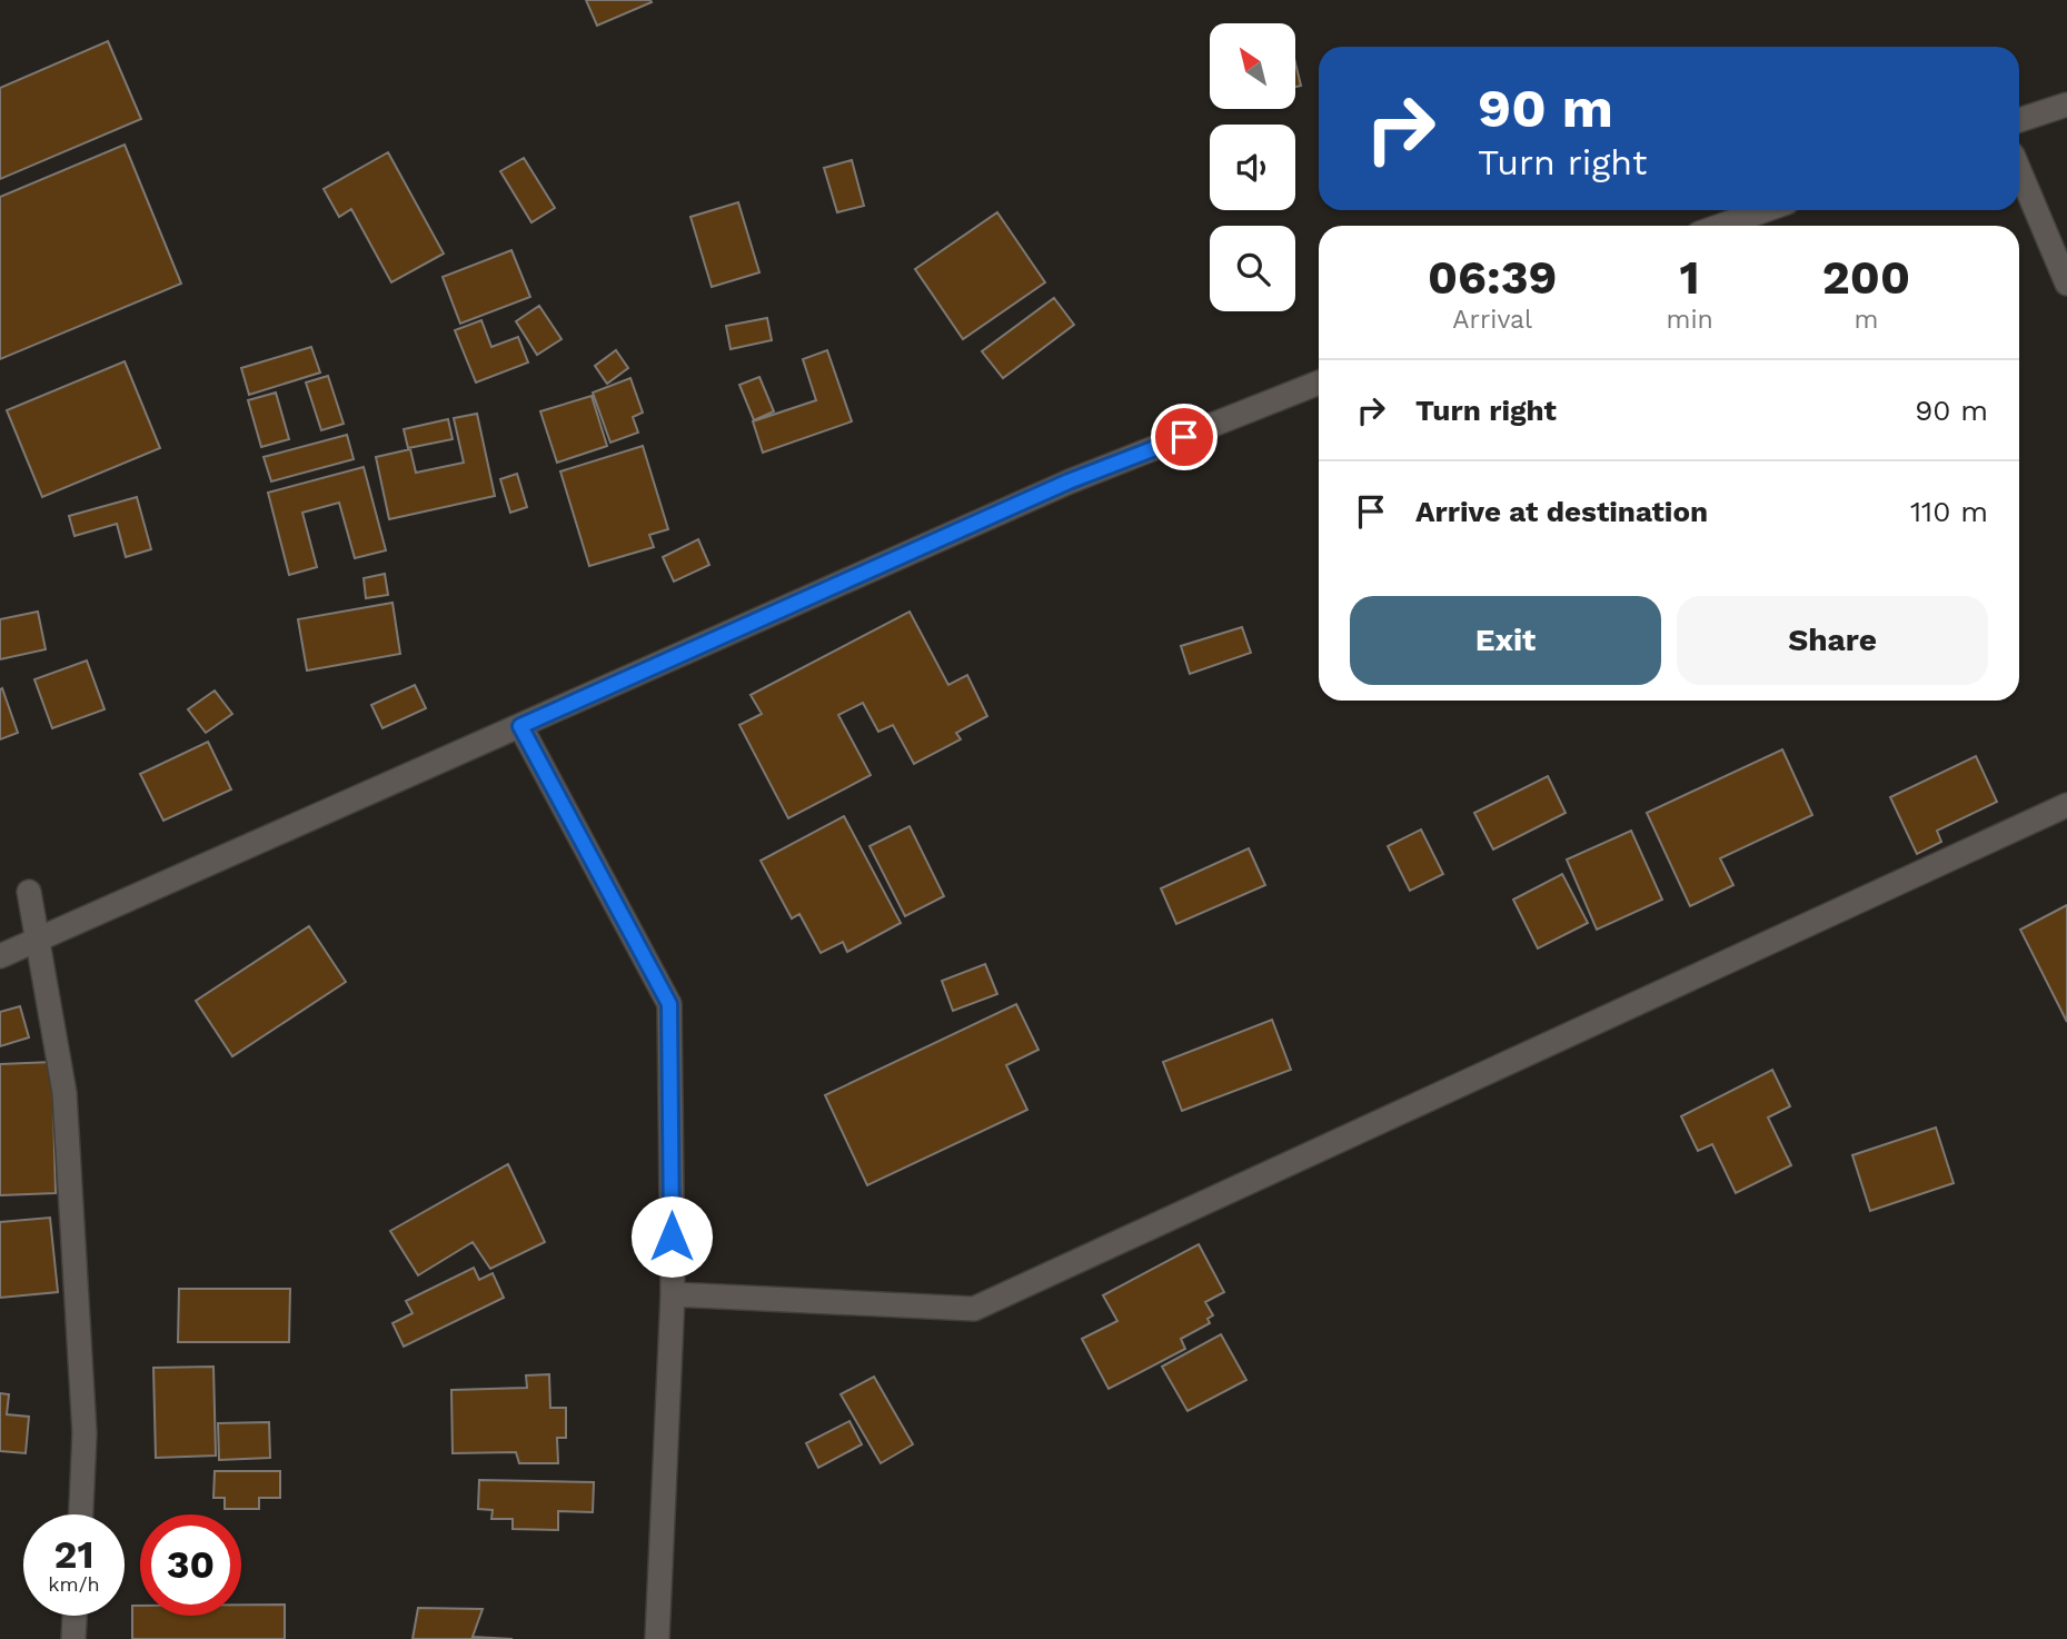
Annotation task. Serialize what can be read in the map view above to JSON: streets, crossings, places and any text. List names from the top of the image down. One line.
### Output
{"north":"top left","page":{"turn":["90 m","Turn right"],"eta":["06:39","Arrival","1","min","200","m"],"list":[{"name":"Turn right","value":"90 m"},{"name":"Arrive at destination","value":"110 m"}],"buttons":["Exit","Share"],"speed":"21 km/h","limit":"30"}}
